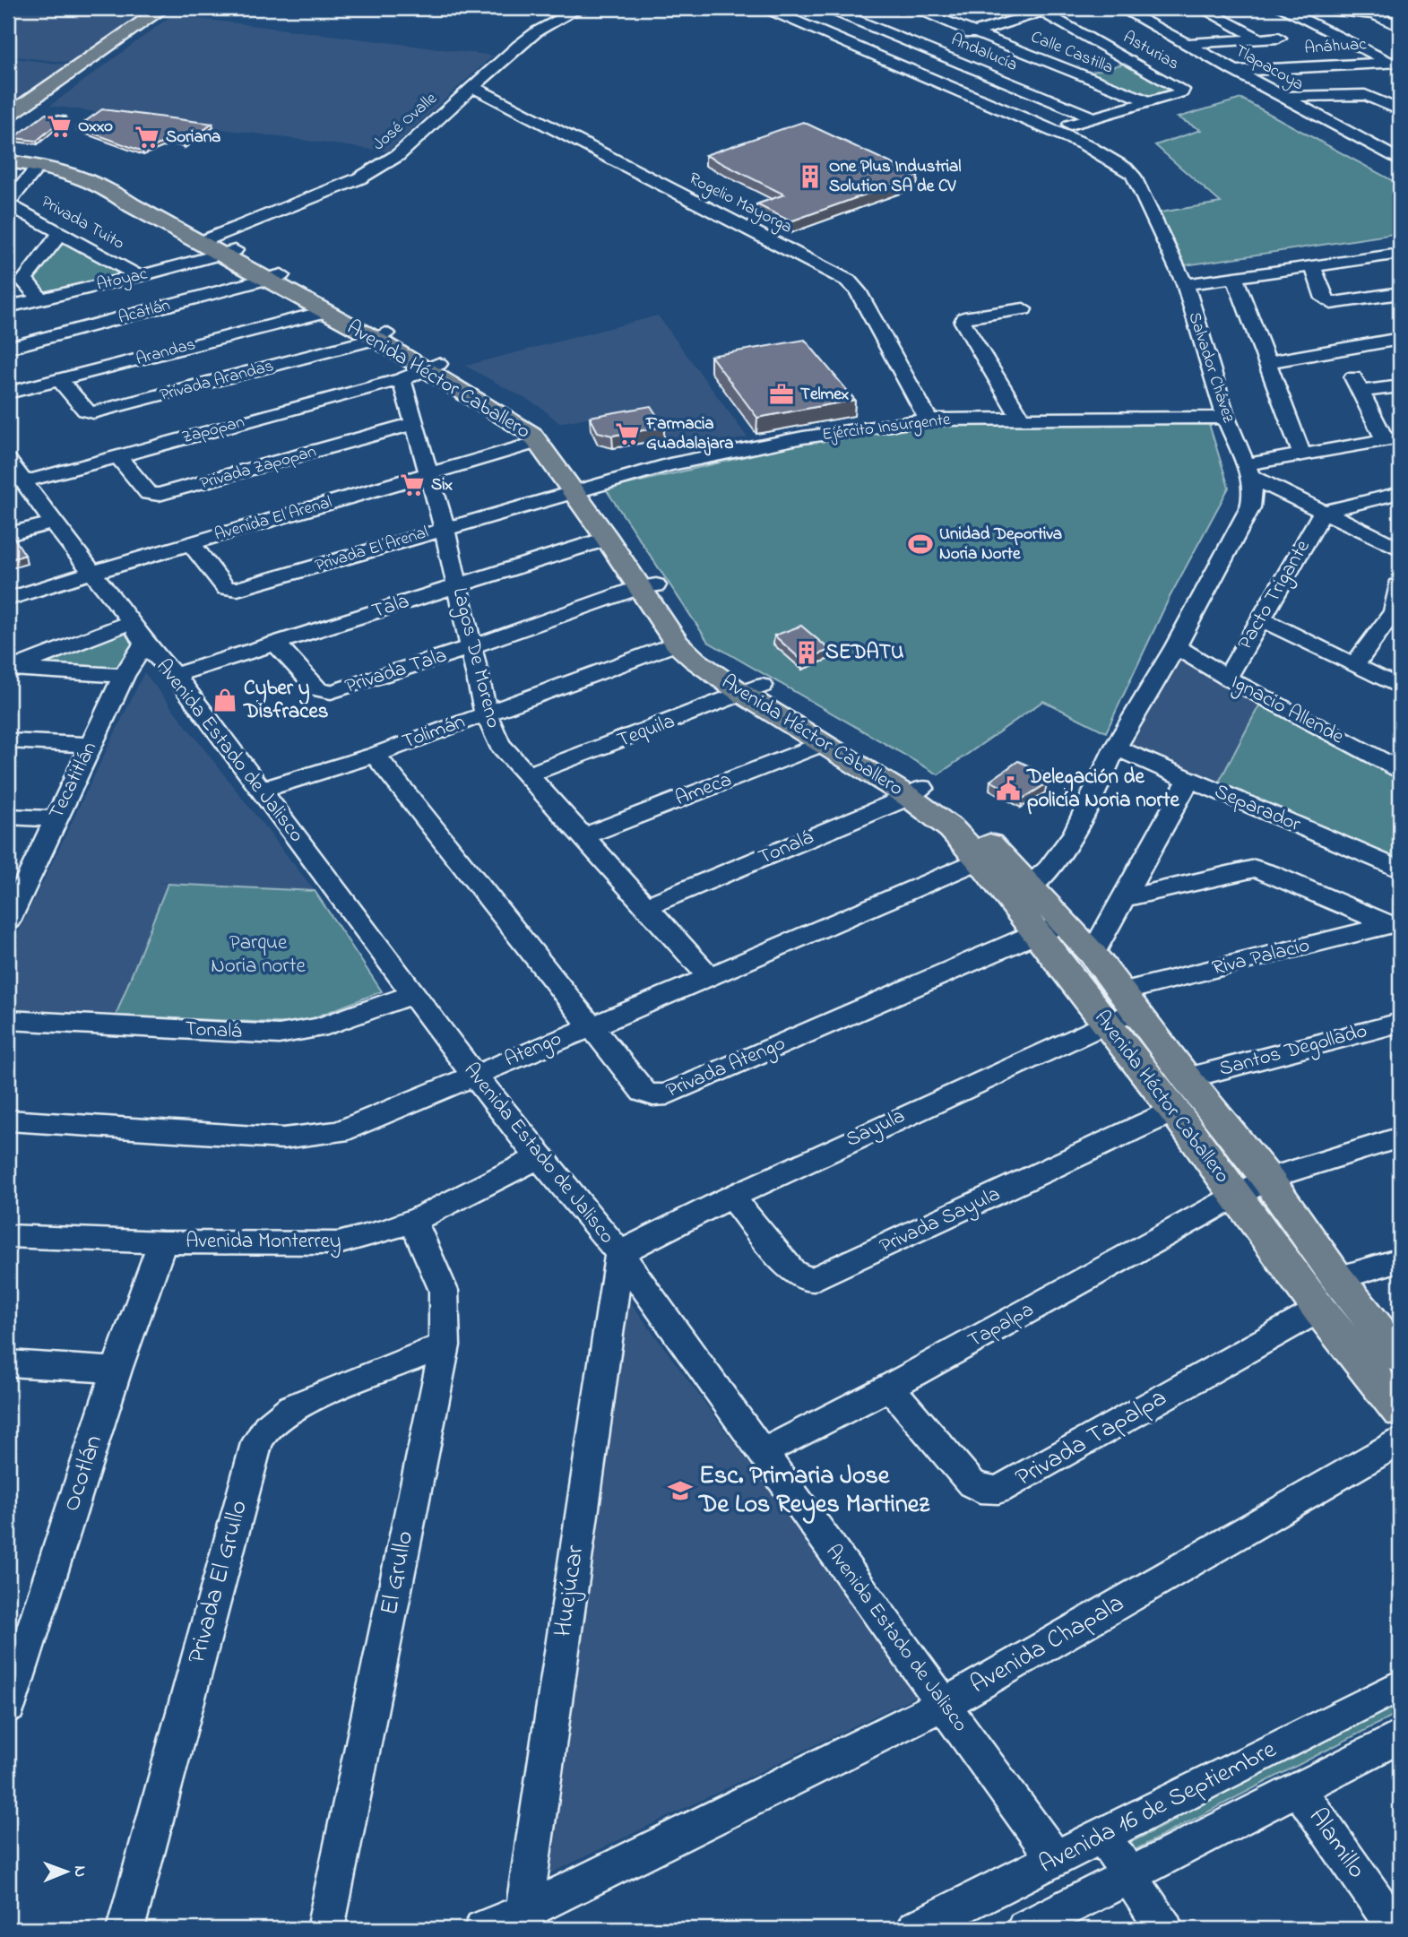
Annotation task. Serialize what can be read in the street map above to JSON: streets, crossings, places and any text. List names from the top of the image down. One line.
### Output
{"streets":{"main road":["Avenida Héctor Caballero"],"street":["Anáhuac","Asturias","Andalucía","Calle Castilla","Tlapacoya","José Ovalle","Rogelio Mayorga","Privada Tuito","Atoyac","Acatlán","Arandas","Salvador Chávez","Privada Arandas","Ejército Insurgente","Zapopan","Privada Zapopan","Avenida El Arenal","Privada El Arenal","Pacto Trigante","Tala","Lagos De Moreno","Privada Tala","Ignacio Allende","Tequila","Tolimán","Avenida Estado de Jalisco","Tecatitlán","Ameca","Separador","Tonalá","Riva Palacio","Atengo","Santos Degollado","Privada Atengo","Sayula","Privada Sayula","Avenida Monterrey","Tapalpa","Privada Tapalpa","Ocotlán","El Grullo","Privada El Grullo","Huejúcar","Avenida Chapala","Avenida 16 de Septiembre","Alamillo"]},"crossings":[["Anáhuac","Tlapacoya"],["Asturias","Calle Castilla"],["José Ovalle","Rogelio Mayorga"],["José Ovalle","Atoyac"],["José Ovalle","Avenida Héctor Caballero"],["Rogelio Mayorga","Ejército Insurgente"],["Privada Tuito","Atoyac"],["Atoyac","Avenida Héctor Caballero"],["Acatlán","Avenida Héctor Caballero"],["Arandas","Avenida Héctor Caballero"],["Arandas","Privada Arandas"],["Salvador Chávez","Avenida Héctor Caballero"],["Salvador Chávez","Ejército Insurgente"],["Salvador Chávez","Ignacio Allende"],["Salvador Chávez","Separador"],["Avenida Héctor Caballero","Privada Arandas"],["Avenida Héctor Caballero","Ejército Insurgente"],["Avenida Héctor Caballero","Zapopan"],["Avenida Héctor Caballero","Avenida El Arenal"],["Avenida Héctor Caballero","Privada El Arenal"],["Avenida Héctor Caballero","Tala"],["Avenida Héctor Caballero","Lagos De Moreno"],["Avenida Héctor Caballero","Privada Tala"],["Avenida Héctor Caballero","Tequila"],["Avenida Héctor Caballero","Tolimán"],["Avenida Héctor Caballero","Ameca"],["Avenida Héctor Caballero","Tonalá"],["Avenida Héctor Caballero","Riva Palacio"],["Avenida Héctor Caballero","Atengo"],["Avenida Héctor Caballero","Santos Degollado"],["Avenida Héctor Caballero","Privada Atengo"],["Avenida Héctor Caballero","Sayula"],["Avenida Héctor Caballero","Privada Sayula"],["Avenida Héctor Caballero","Tapalpa"],["Avenida Héctor Caballero","Privada Tapalpa"],["Ejército Insurgente","Privada El Arenal"],["Zapopan","Privada Zapopan"],["Zapopan","Lagos De Moreno"],["Zapopan","Avenida Estado de Jalisco"],["Privada Zapopan","Lagos De Moreno"],["Avenida El Arenal","Privada El Arenal"],["Avenida El Arenal","Lagos De Moreno"],["Avenida El Arenal","Avenida Estado de Jalisco"],["Privada El Arenal","Lagos De Moreno"],["Pacto Trigante","Ignacio Allende"],["Tala","Lagos De Moreno"],["Tala","Privada Tala"],["Tala","Avenida Estado de Jalisco"],["Lagos De Moreno","Privada Tala"],["Lagos De Moreno","Tequila"],["Lagos De Moreno","Tolimán"],["Lagos De Moreno","Ameca"],["Lagos De Moreno","Tonalá"],["Lagos De Moreno","Atengo"],["Tolimán","Avenida Estado de Jalisco"],["Tolimán","Privada Atengo"],["Avenida Estado de Jalisco","Tecatitlán"],["Avenida Estado de Jalisco","Tonalá"],["Avenida Estado de Jalisco","Atengo"],["Avenida Estado de Jalisco","Sayula"],["Avenida Estado de Jalisco","Avenida Monterrey"],["Avenida Estado de Jalisco","Tapalpa"],["Avenida Estado de Jalisco","Huejúcar"],["Avenida Estado de Jalisco","Avenida Chapala"],["Avenida Estado de Jalisco","Avenida 16 de Septiembre"],["Riva Palacio","Sayula"],["Atengo","Privada Atengo"],["Sayula","Privada Sayula"],["Sayula","Huejúcar"],["Avenida Monterrey","Ocotlán"],["Avenida Monterrey","El Grullo"],["Tapalpa","Privada Tapalpa"],["El Grullo","Privada El Grullo"],["Huejúcar","Avenida Chapala"]],"parks":["Parque Noria norte"],"places":{"supermarket":["Oxxo","Soriana","Farmacia Guadalajara","Six"],"building":["One Plus Industrial Solution SA de CV","SEDATU"],"office":["Telmex"],"sports":["Unidad Deportiva Noria Norte"],"shop":["Cyber y Disfraces"],"public building":["Delegación de policía Noria norte"],"school or university":["Esc. Primaria Jose De Los Reyes Martinez"]},"north":"right"}
